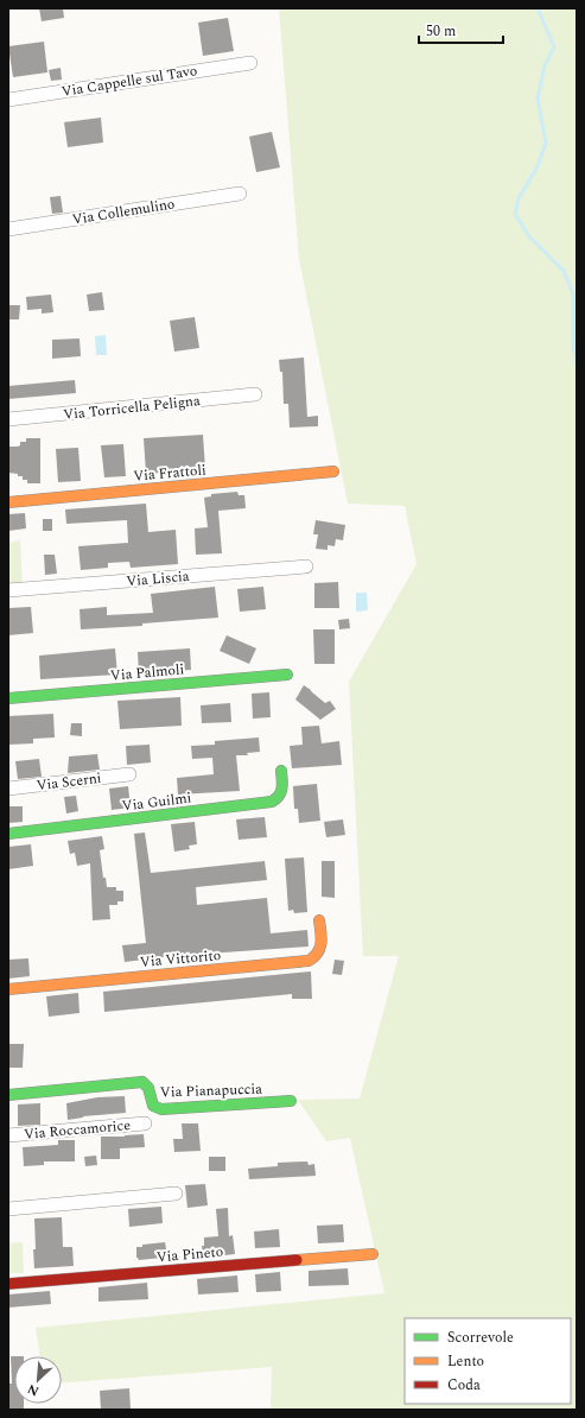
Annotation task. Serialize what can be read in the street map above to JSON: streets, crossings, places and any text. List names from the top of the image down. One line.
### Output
{"streets":{"street":["Via Cappelle sul Tavo","Via Collemulino","Via Torricella Peligna","Via Frattoli","Via Liscia","Via Palmoli","Via Scerni","Via Guilmi","Via Vittorito","Via Pianapuccia","Via Roccamorice","Via Pineto"]},"legend":["Scorrevole","Lento","Coda"],"scale_bar":"50 m","north":"bottom left"}
